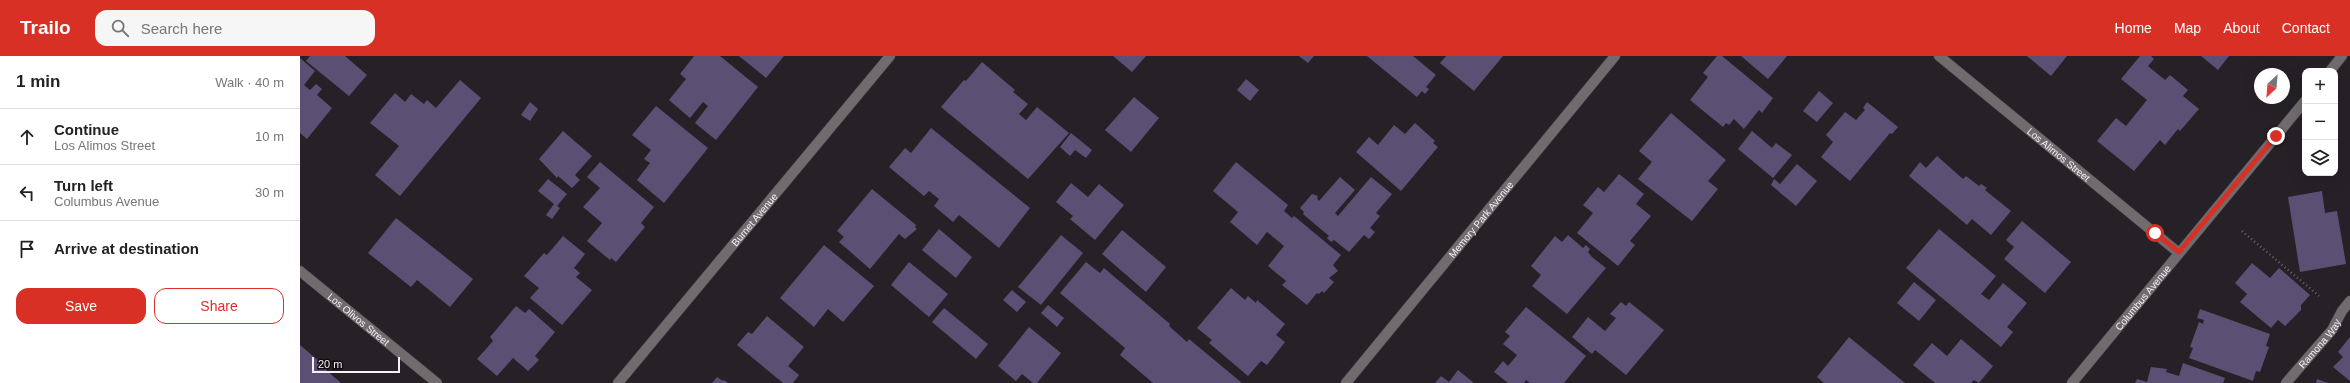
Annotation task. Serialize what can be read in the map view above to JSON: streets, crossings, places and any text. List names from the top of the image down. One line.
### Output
{"streets":{"street":["Los Alimos Street","Burnet Avenue","Memory Park Avenue","Columbus Avenue","Los Olivos Street","Ramona Way"]},"crossings":[["Los Alimos Street","Columbus Avenue"]],"scale_bar":"20 m","north":"bottom left","page":{"header":"Trailo","search":"Search here","nav":["Home","Map","About","Contact"],"heading":["1 min","Walk · 40 m"],"map_buttons":["+","−"],"list":[["Continue","Los Alimos Street","10 m"],["Turn left","Columbus Avenue","30 m"],"Arrive at destination"],"buttons":["Save","Share"],"scale":"20 m"}}
